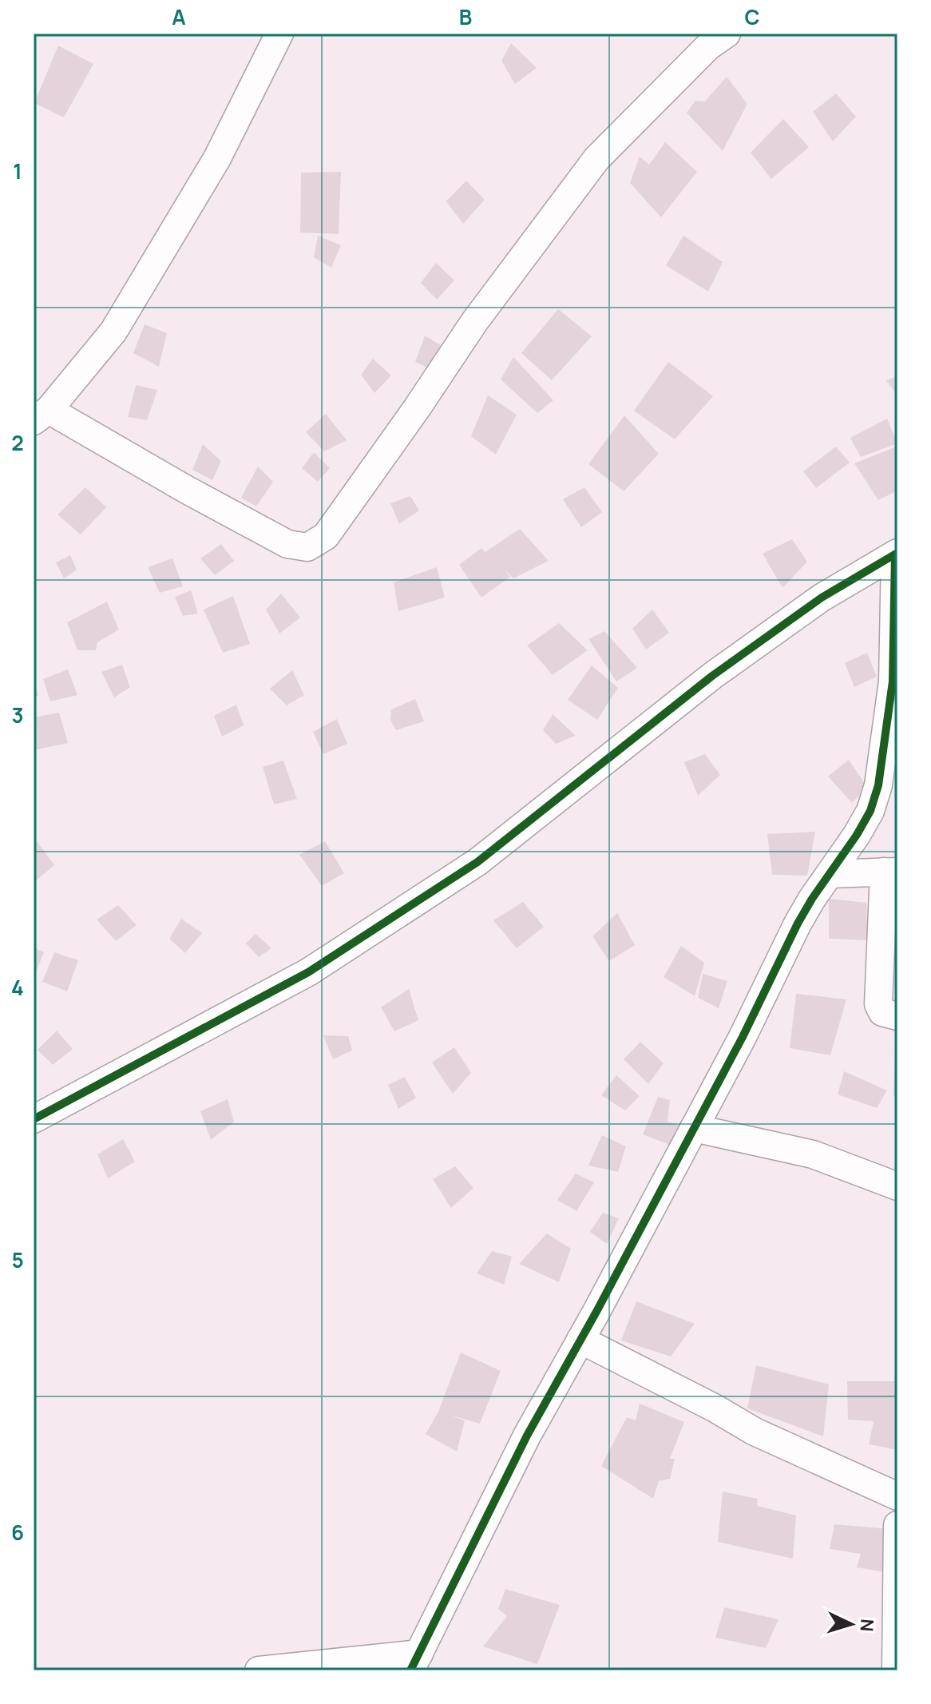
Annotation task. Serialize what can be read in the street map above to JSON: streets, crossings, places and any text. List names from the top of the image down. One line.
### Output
{"north":"right","grid":{"columns":["A","B","C"],"rows":["1","2","3","4","5","6"]}}
